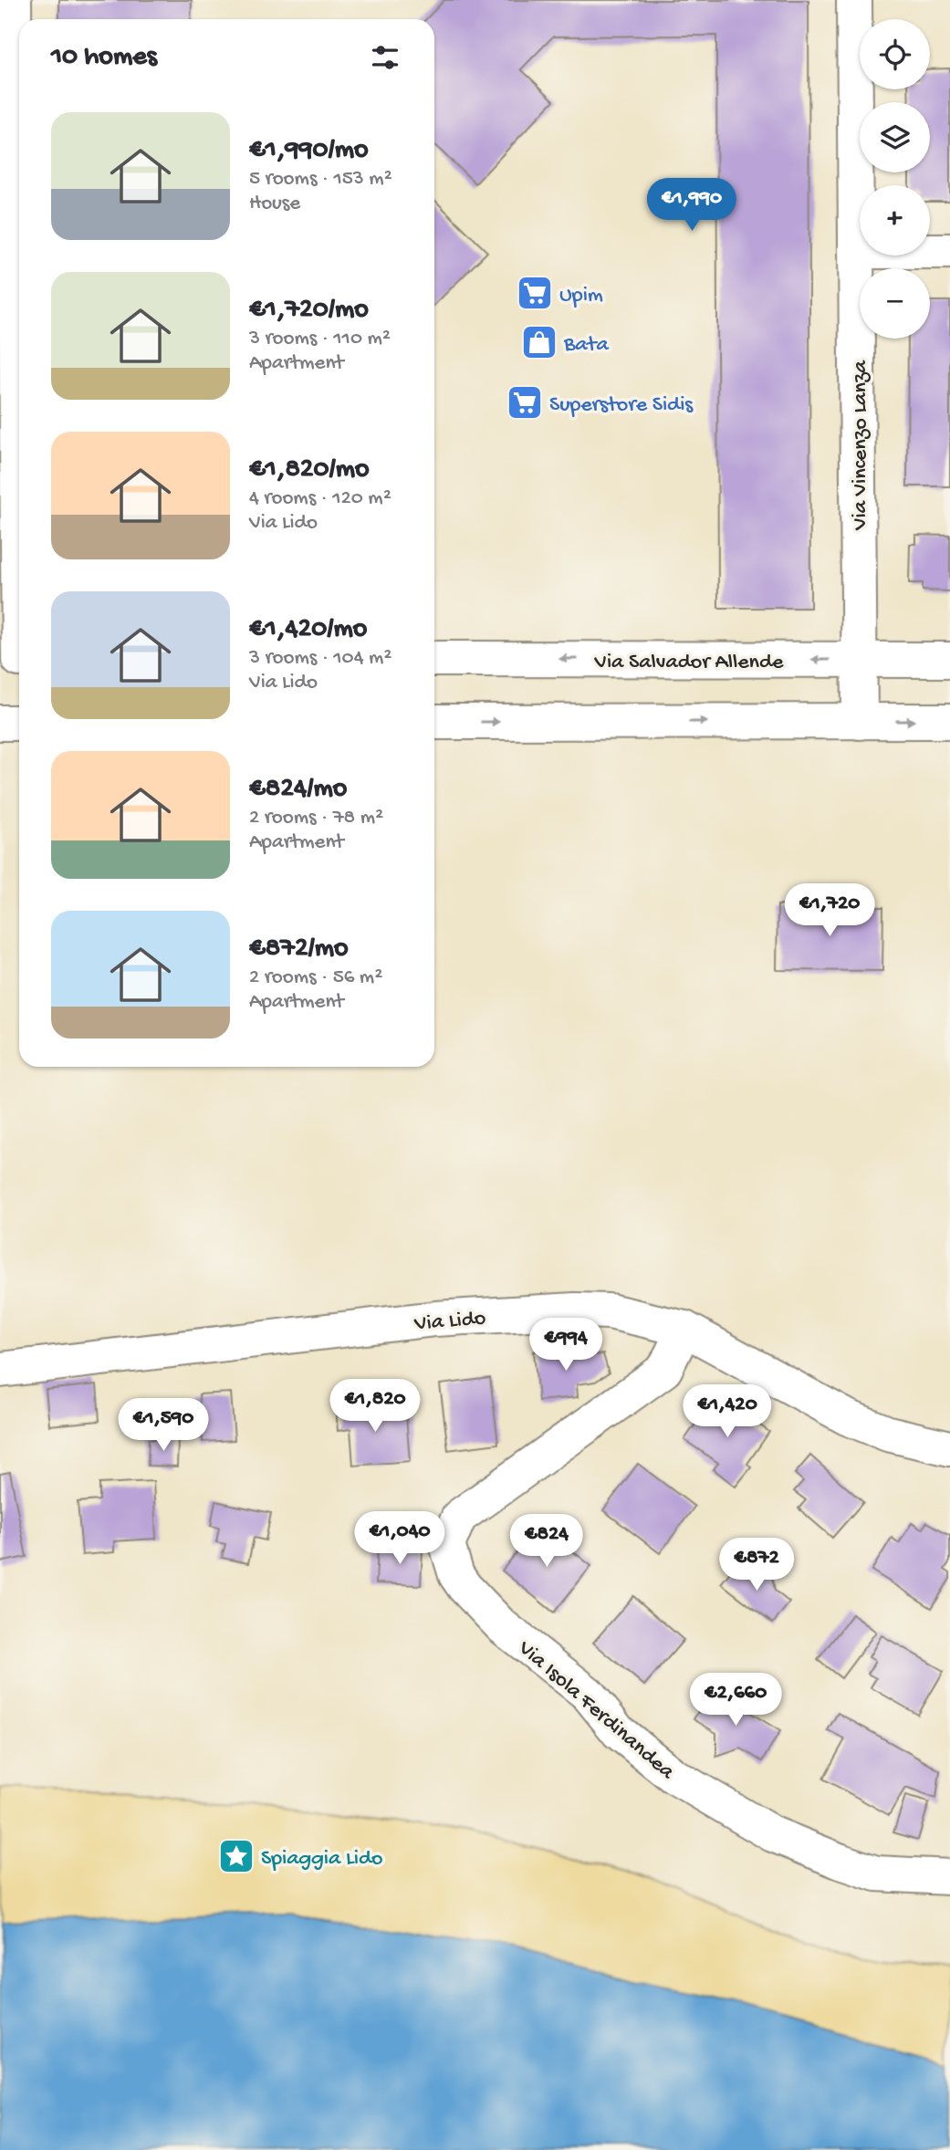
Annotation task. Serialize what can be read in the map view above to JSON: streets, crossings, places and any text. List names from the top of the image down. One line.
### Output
{"streets":{"street":["Via Vincenzo Lanza","Via Salvador Allende","Via Lido","Via Isola Ferdinandea"]},"crossings":[["Via Vincenzo Lanza","Via Salvador Allende"],["Via Lido","Via Isola Ferdinandea"]],"places":{"supermarket":["Upim","Superstore Sidis"],"shop":["Bata"],"place":["Spiaggia Lido"]},"page":{"map_buttons":["+","−"],"heading":"10 homes","list":[{"name":"€1,990/mo","note":"5 rooms · 153 m² · House"},{"name":"€1,720/mo","note":"3 rooms · 110 m² · Apartment"},{"name":"€1,820/mo","note":"4 rooms · 120 m² · Via Lido"},{"name":"€1,420/mo","note":"3 rooms · 104 m² · Via Lido"},{"name":"€824/mo","note":"2 rooms · 78 m² · Apartment"},{"name":"€872/mo","note":"2 rooms · 56 m² · Apartment"}],"price":["€1,990","€1,720","€994","€1,820","€1,420","€1,590","€1,040","€824","€872","€2,660"]}}
